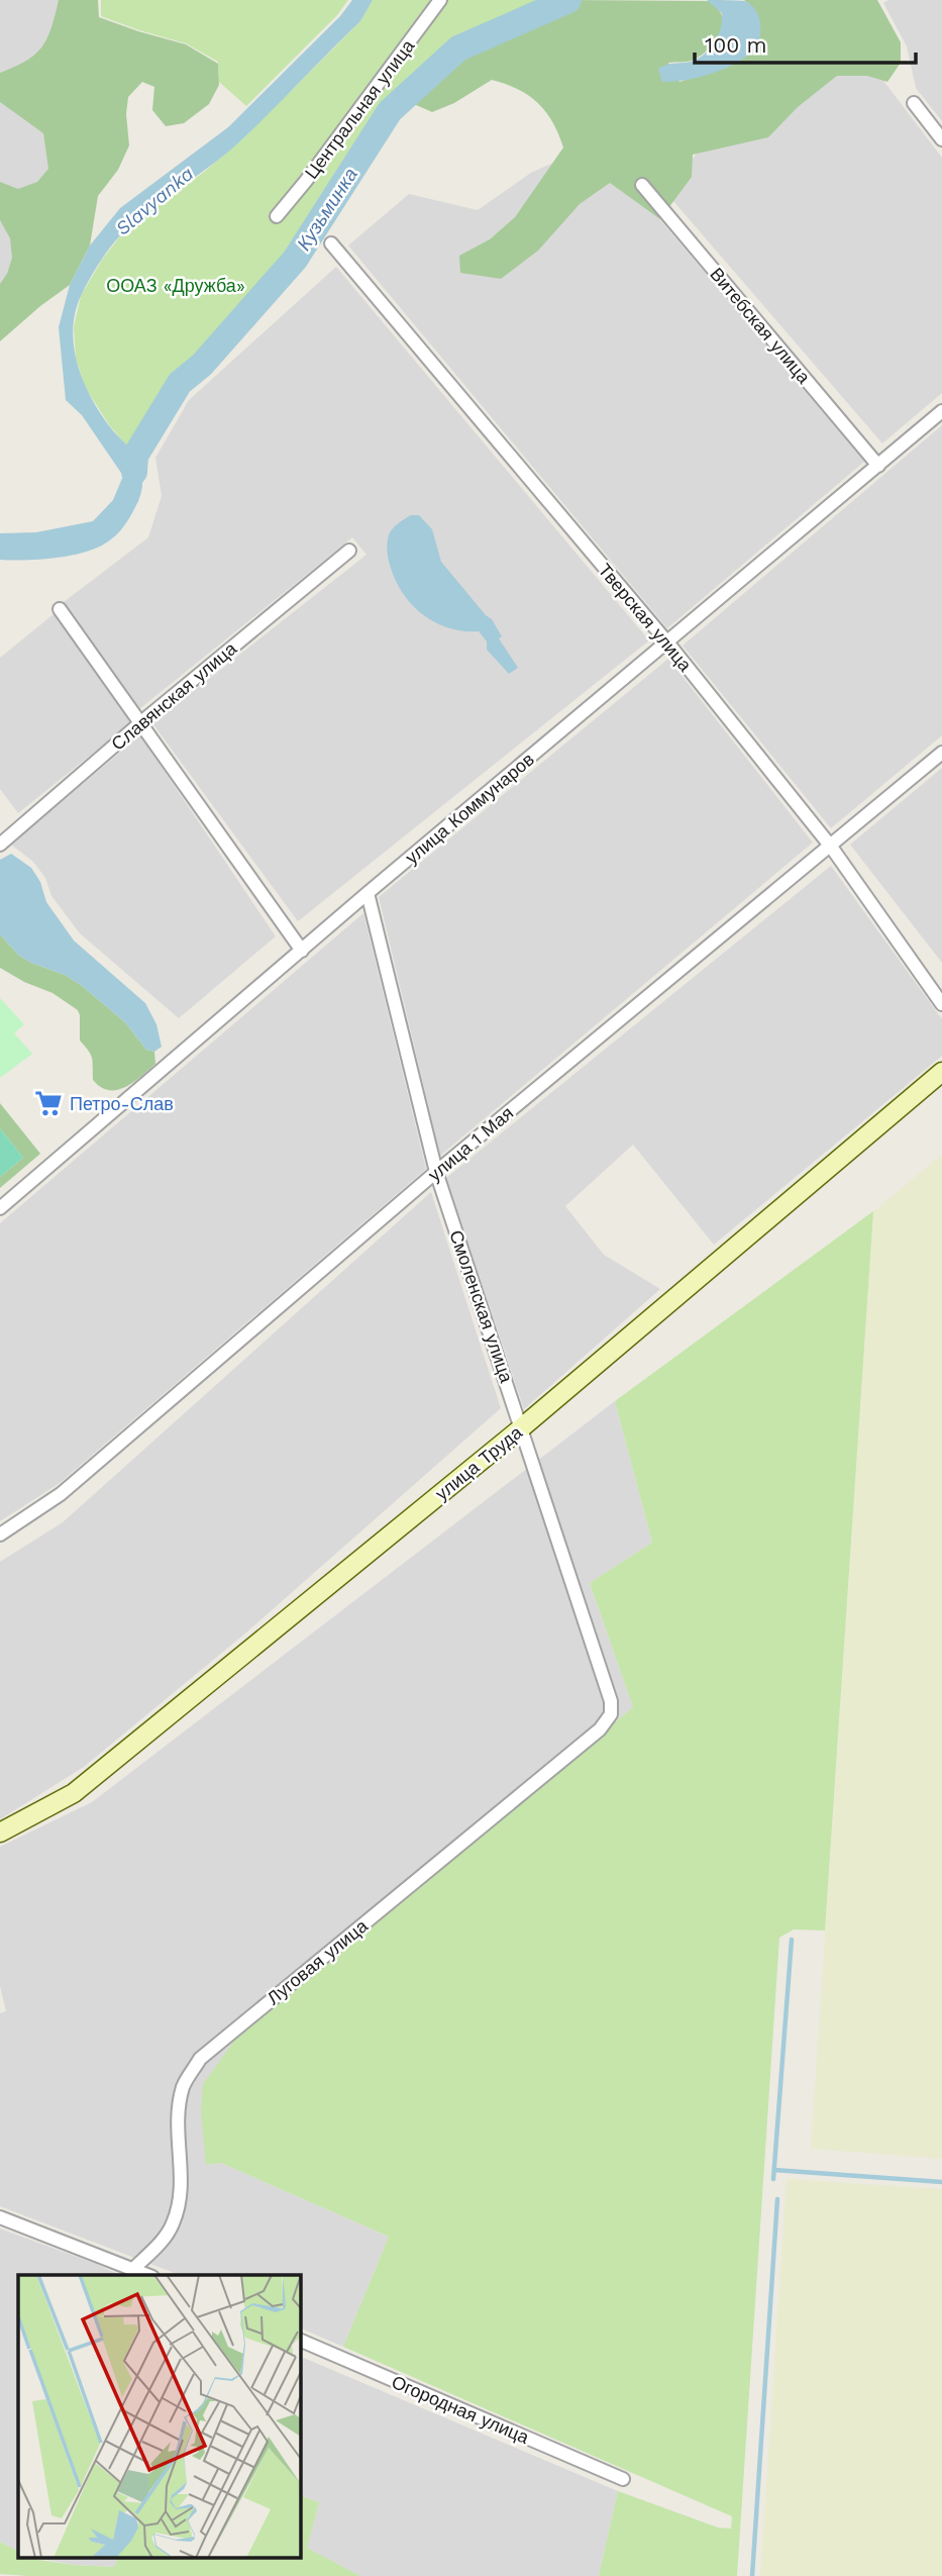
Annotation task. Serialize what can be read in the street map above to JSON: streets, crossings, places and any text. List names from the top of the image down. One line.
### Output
{"streets":{"street":["Центральная улица","Витебская улица","Тверская улица","Славянская улица","улица Коммунаров","улица 1 Мая","Смоленская улица","улица Труда","Луговая улица","Огородная улица"]},"crossings":[["Витебская улица","улица Коммунаров"],["Тверская улица","улица Коммунаров"],["Тверская улица","улица 1 Мая"],["улица Коммунаров","Смоленская улица"],["улица 1 Мая","Смоленская улица"],["Смоленская улица","улица Труда"],["Смоленская улица","Луговая улица"]],"water":["Slavyanka","Кузьминка"],"parks":["ООАЗ «Дружба»"],"places":{"supermarket":["Петро-Слав"]},"scale_bar":"100 m"}
